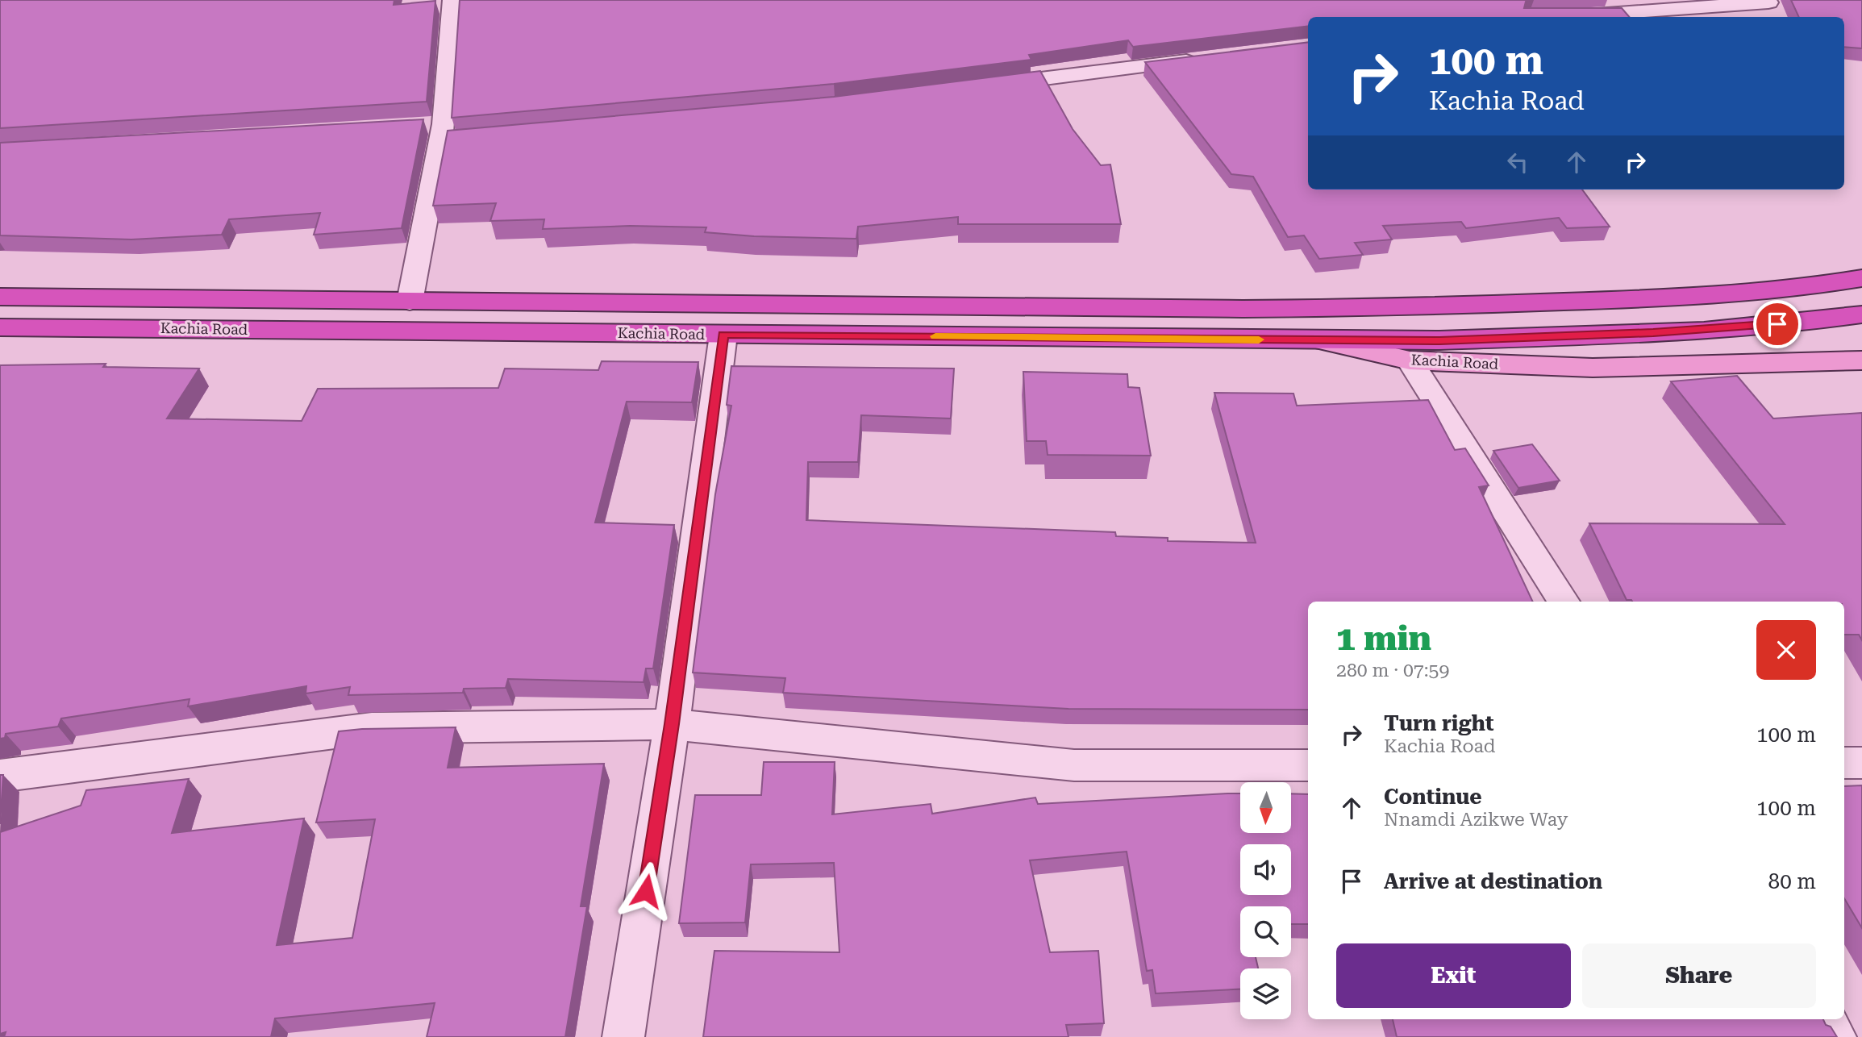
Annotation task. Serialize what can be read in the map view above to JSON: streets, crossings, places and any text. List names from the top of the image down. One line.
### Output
{"streets":{"highway":["Kachia Road"]},"north":"bottom","page":{"turn":["100 m","Kachia Road"],"heading":["1 min","280 m · 07:59"],"list":[{"name":"Turn right","note":"Kachia Road","value":"100 m"},{"name":"Continue","note":"Nnamdi Azikwe Way","value":"100 m"},{"name":"Arrive at destination","value":"80 m"}],"buttons":["Exit","Share"]}}
